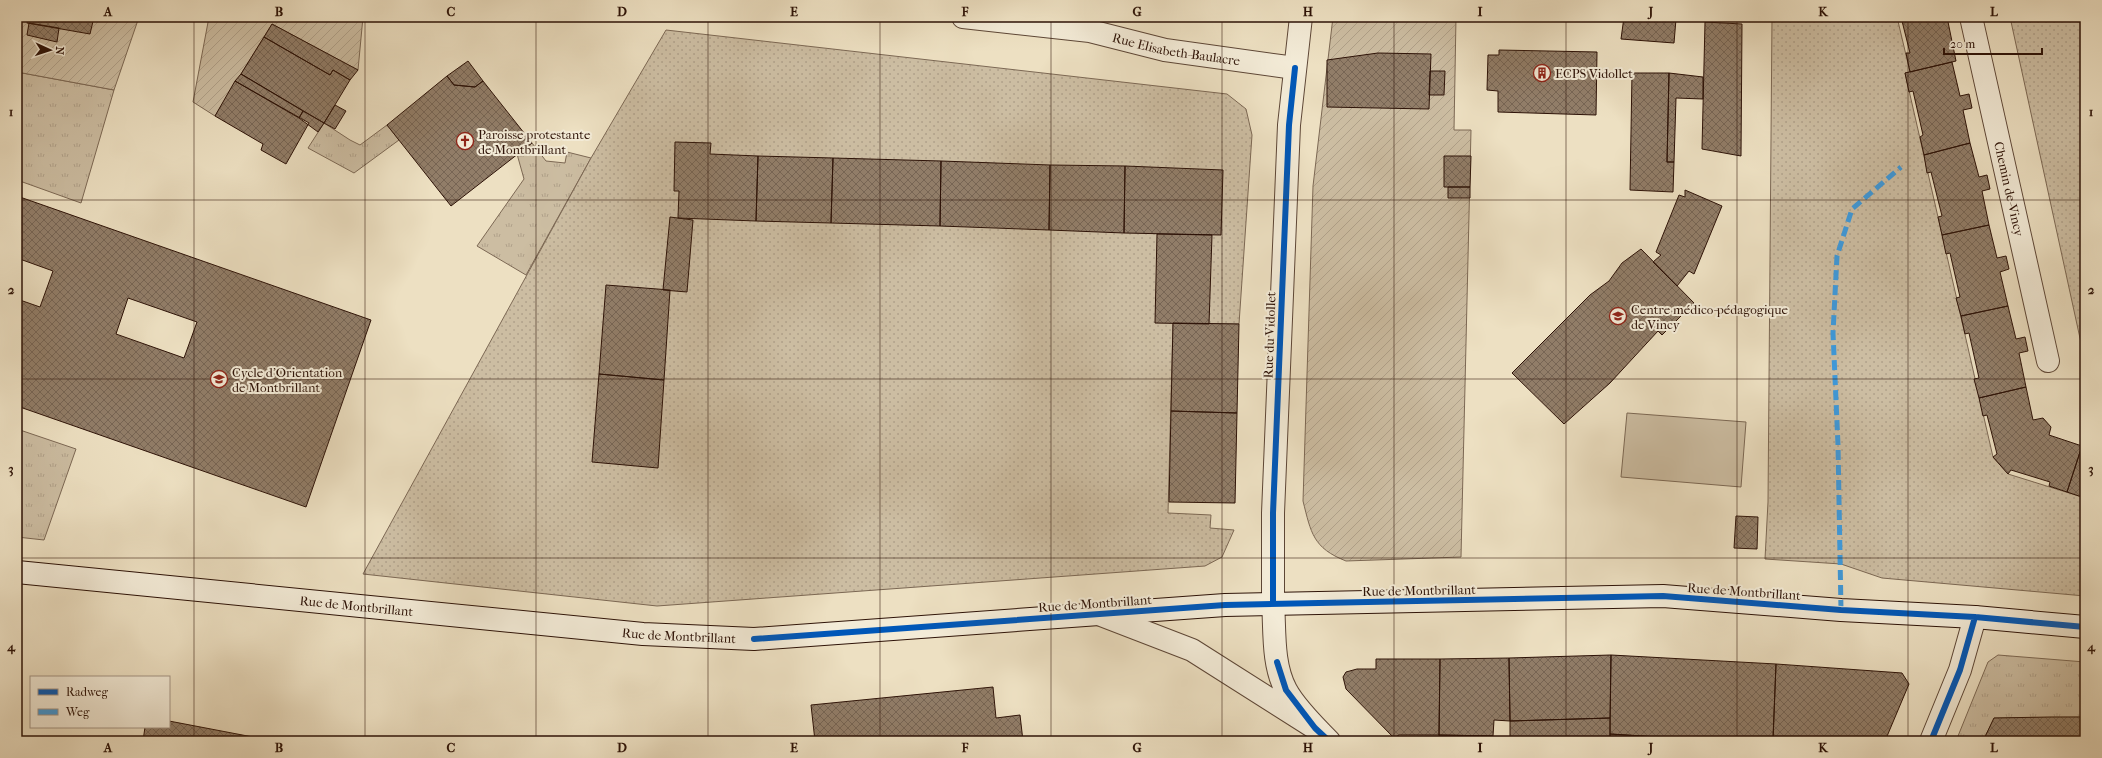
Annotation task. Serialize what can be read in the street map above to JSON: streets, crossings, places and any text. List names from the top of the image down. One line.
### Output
{"streets":{"main road":["Rue Elisabeth-Baulacre","Chemin de-Vincy","Rue du Vidollet","Rue de Montbrillant"]},"crossings":[["Rue Elisabeth-Baulacre","Rue du Vidollet"],["Rue du Vidollet","Rue de Montbrillant"]],"places":{"building":["ECPS Vidollet"],"church":["Paroisse protestante de Montbrillant"],"school or university":["Centre médico-pédagogique de Vincy","Cycle d'Orientation de Montbrillant"]},"legend":["Radweg","Weg"],"scale_bar":"20 m","north":"right","grid":{"columns":["A","B","C","D","E","F","G","H","I","J","K","L"],"rows":["1","2","3","4"]}}
